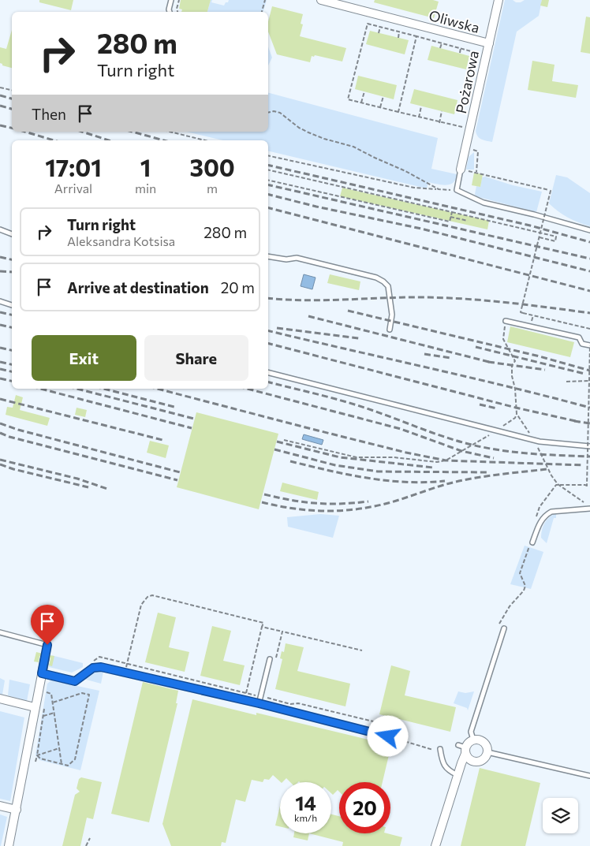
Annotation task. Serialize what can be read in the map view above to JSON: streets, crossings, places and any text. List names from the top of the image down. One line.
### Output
{"streets":{"street":["Oliwska","Pożarowa"]},"crossings":[["Oliwska","Pożarowa"]],"page":{"turn":["280 m","Turn right"],"then":"Then","eta":["17:01","Arrival","1","min","300","m"],"list":[{"name":"Turn right","note":"Aleksandra Kotsisa","value":"280 m"},{"name":"Arrive at destination","value":"20 m"}],"buttons":["Exit","Share"],"speed":"14 km/h","limit":"20"}}
